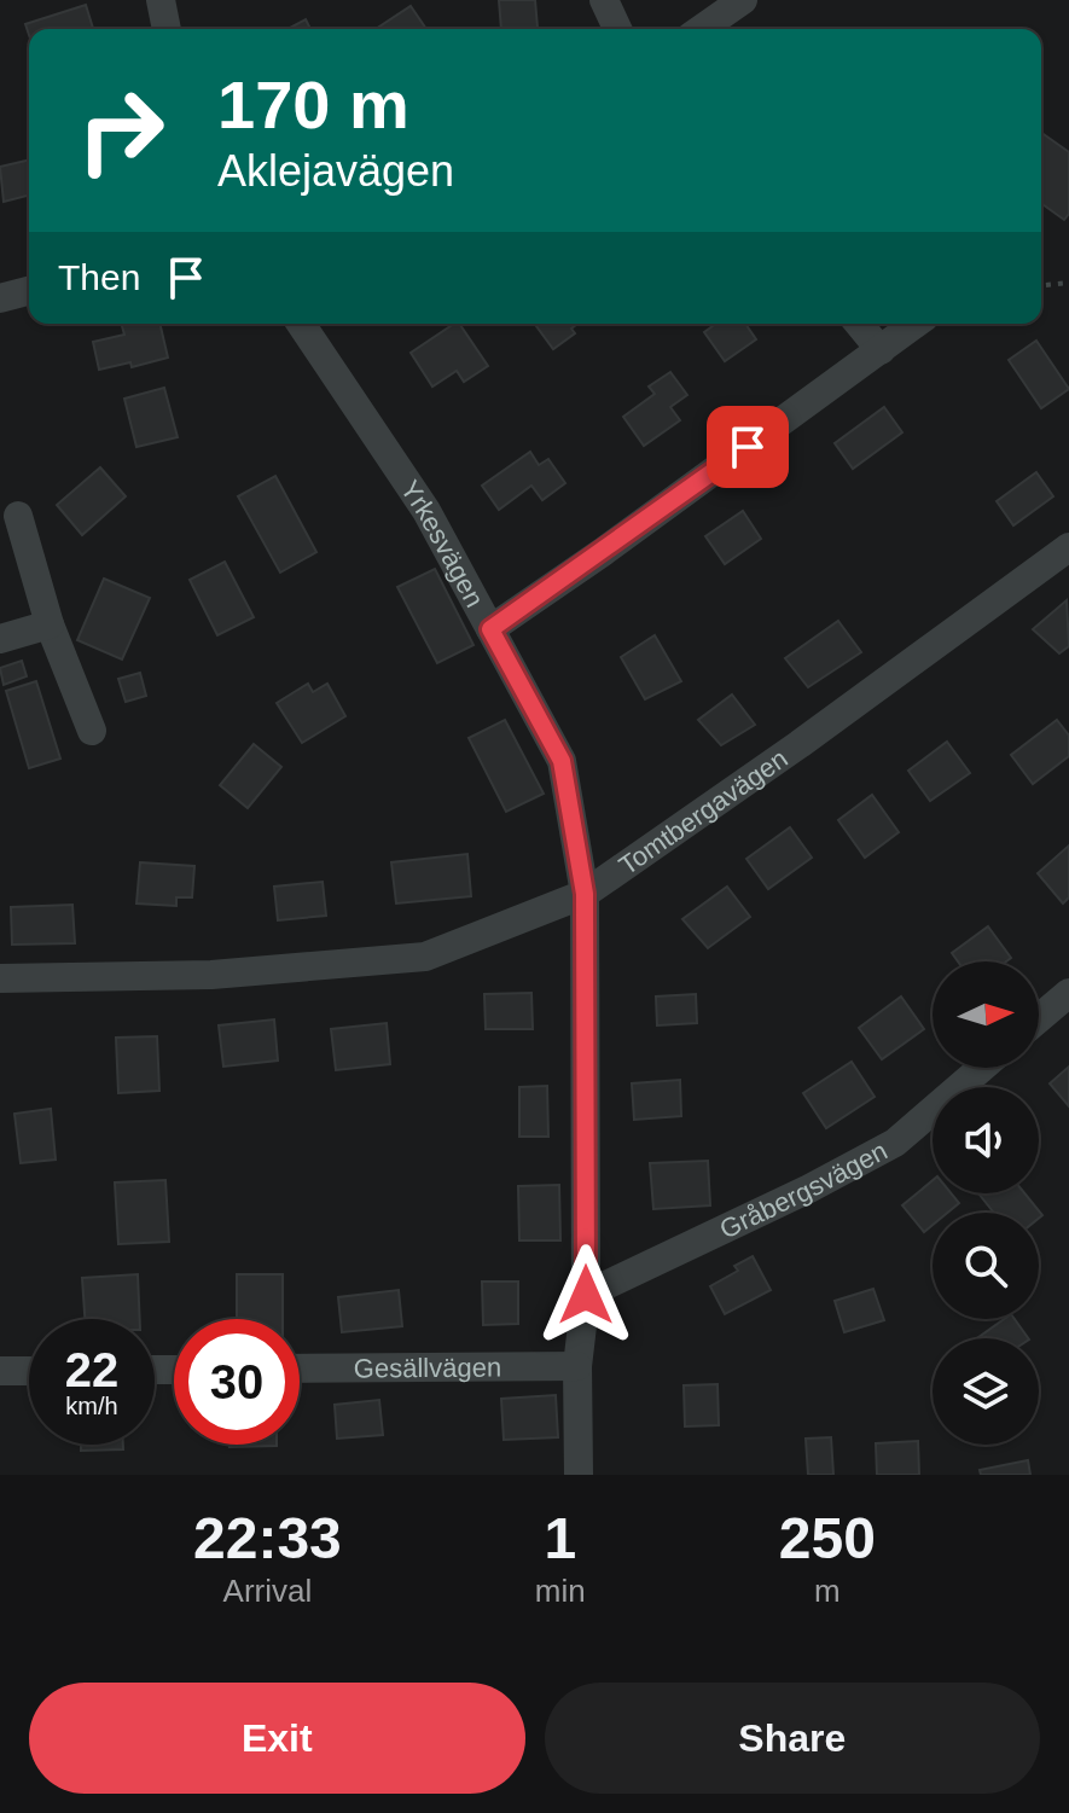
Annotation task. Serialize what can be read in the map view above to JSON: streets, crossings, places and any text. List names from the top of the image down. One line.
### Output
{"streets":{"street":["Yrkesvägen","Tomtbergavägen","Gråbergsvägen","Gesällvägen"]},"crossings":[["Yrkesvägen","Tomtbergavägen"],["Yrkesvägen","Gråbergsvägen"],["Yrkesvägen","Gesällvägen"]],"north":"right","page":{"turn":["170 m","Aklejavägen"],"then":"Then","speed":"22 km/h","limit":"30","eta":["22:33","Arrival","1","min","250","m"],"buttons":["Exit","Share"]}}
